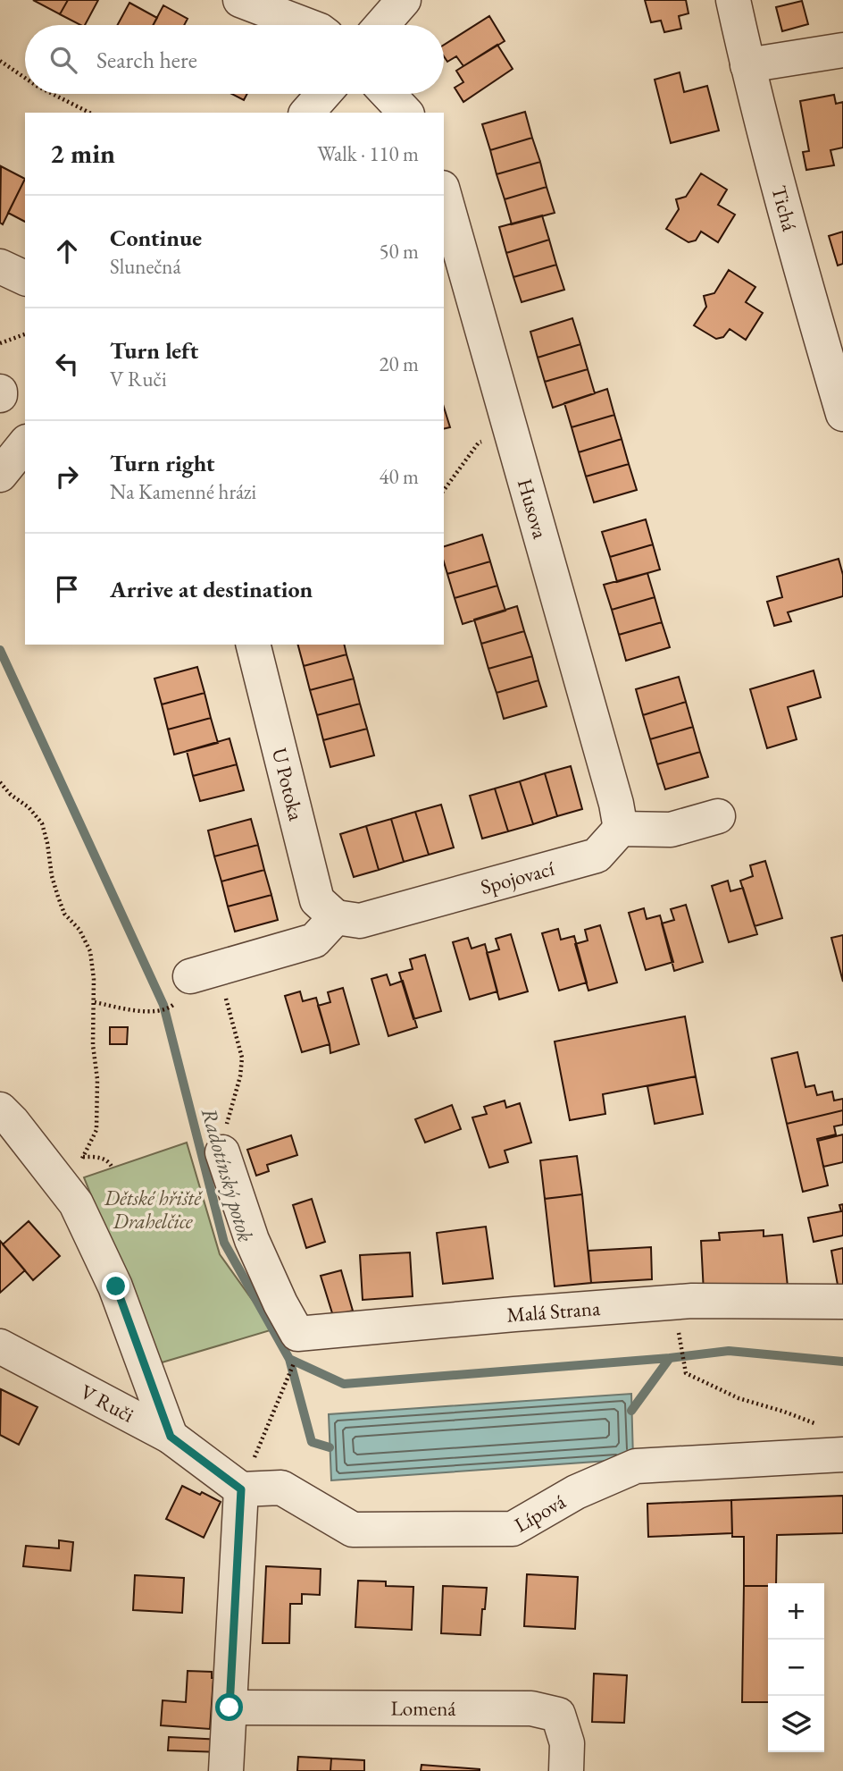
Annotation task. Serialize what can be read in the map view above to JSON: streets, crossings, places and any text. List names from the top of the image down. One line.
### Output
{"streets":{"street":["Tichá","Husova","U Potoka","Spojovací","Malá Strana","V Ruči","Lípová","Lomená"]},"crossings":[["Husova","Spojovací"],["U Potoka","Spojovací"],["V Ruči","Lípová"]],"water":["Radotínský potok"],"parks":["Dětské hřiště Drahelčice"],"page":{"search":"Search here","heading":["2 min","Walk · 110 m"],"list":[["Continue","Slunečná","50 m"],["Turn left","V Ruči","20 m"],["Turn right","Na Kamenné hrázi","40 m"],"Arrive at destination"],"map_buttons":["+","−"]}}
